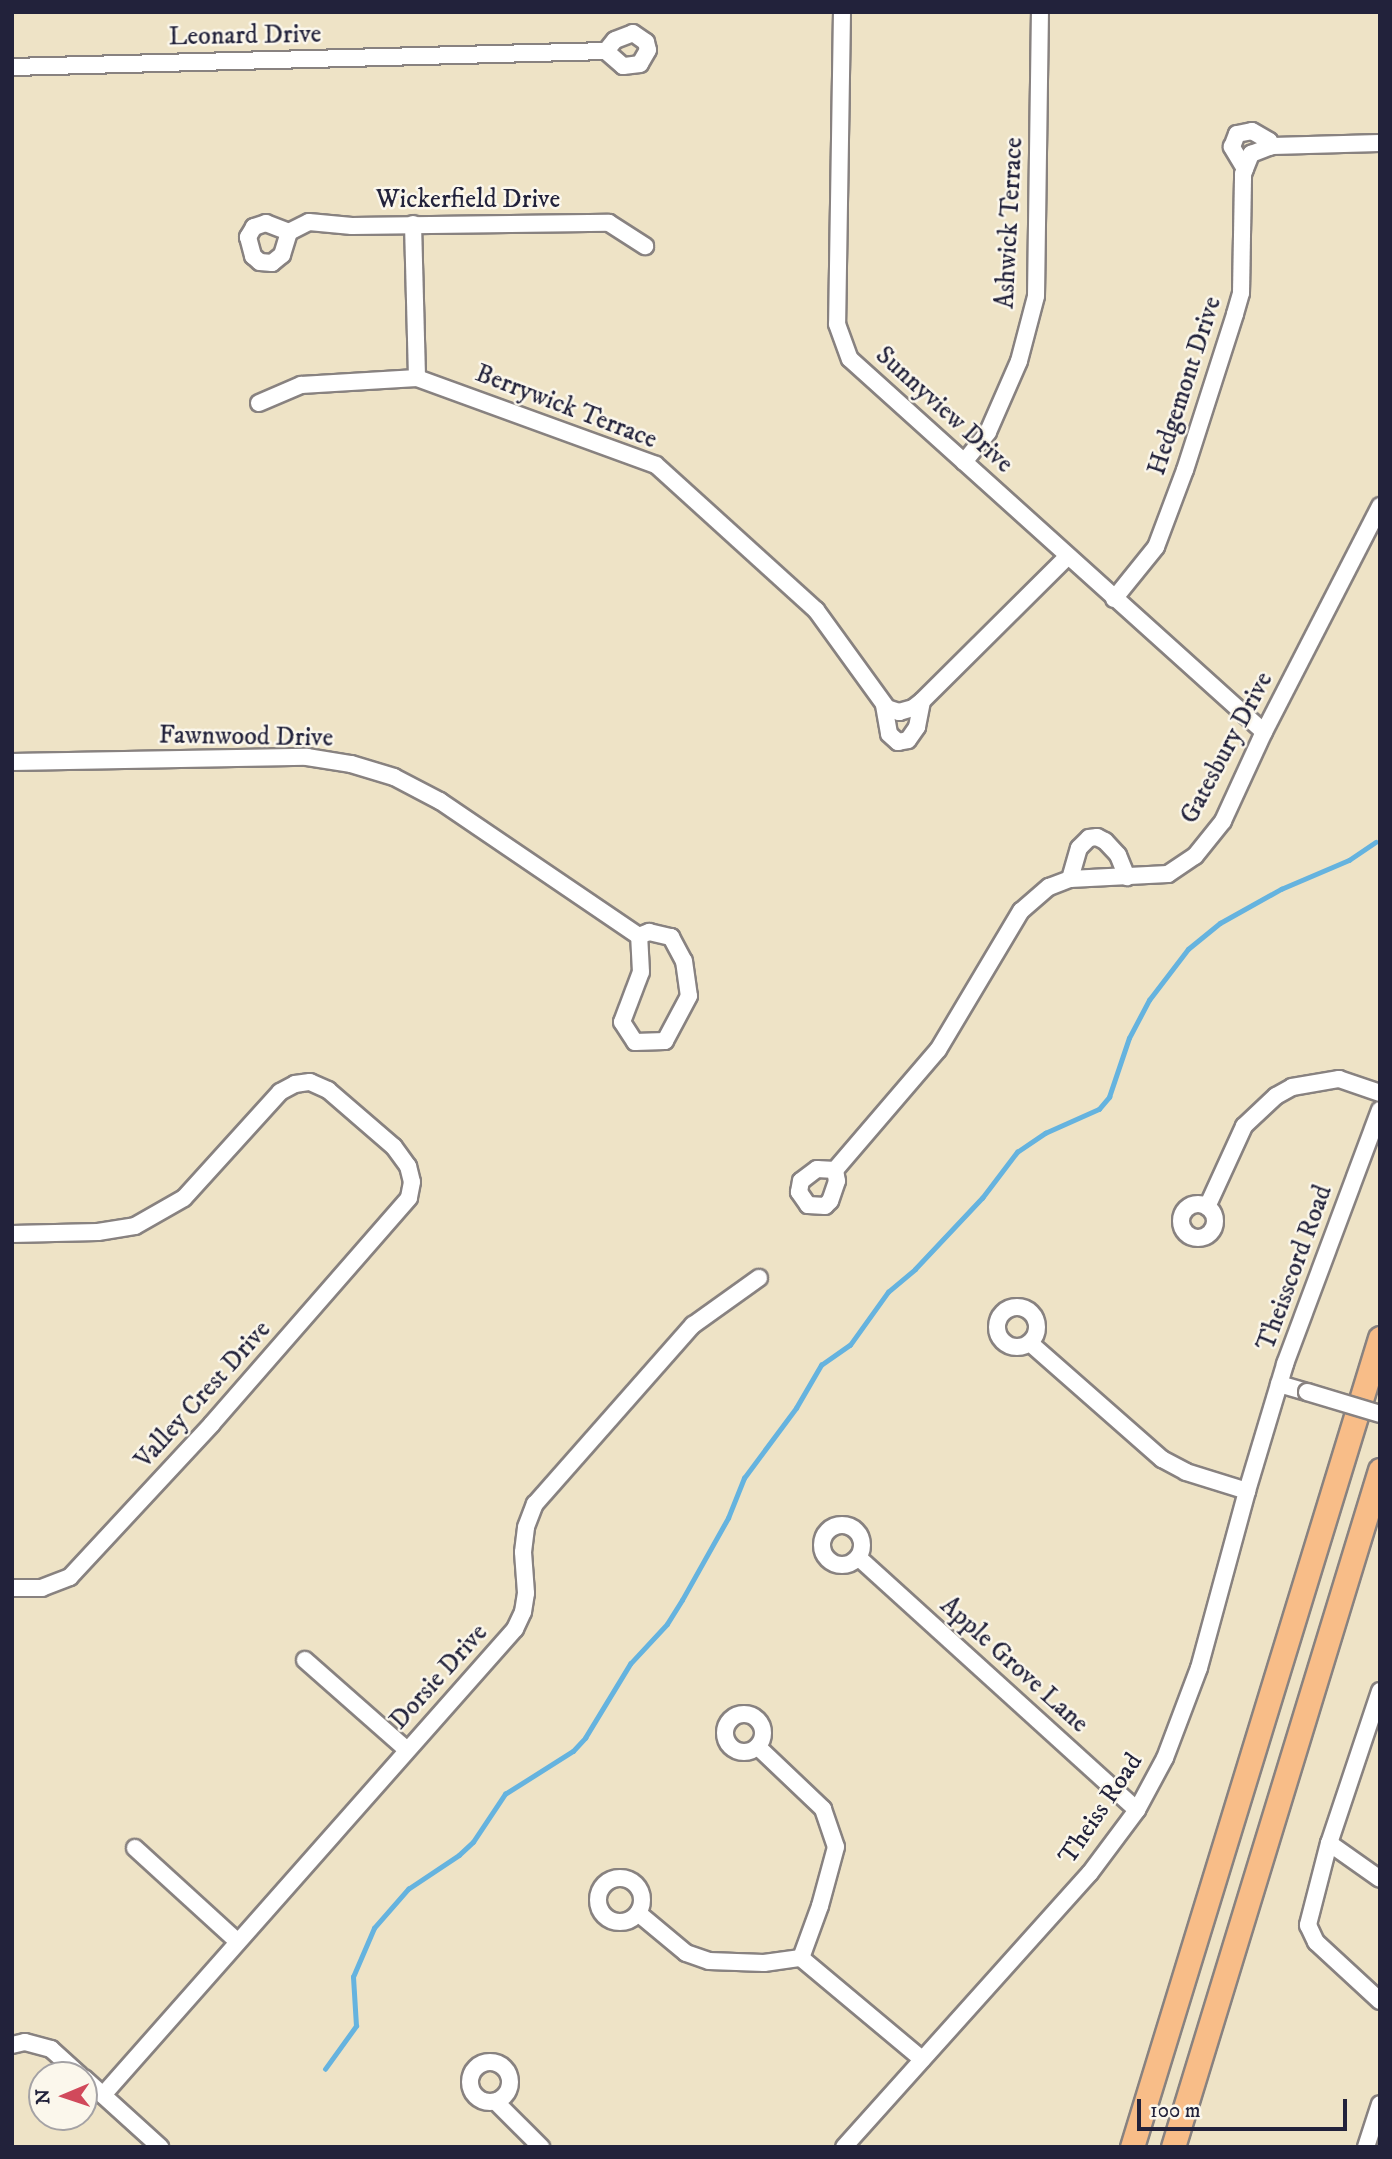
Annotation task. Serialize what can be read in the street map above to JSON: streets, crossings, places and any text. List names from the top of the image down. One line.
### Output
{"streets":{"street":["Leonard Drive","Wickerfield Drive","Ashwick Terrace","Hedgemont Drive","Berrywick Terrace","Sunnyview Drive","Fawnwood Drive","Gatesbury Drive","Theisscord Road","Valley Crest Drive","Apple Grove Lane","Dorsie Drive","Theiss Road"]},"crossings":[["Ashwick Terrace","Sunnyview Drive"],["Hedgemont Drive","Sunnyview Drive"],["Berrywick Terrace","Sunnyview Drive"],["Sunnyview Drive","Gatesbury Drive"],["Theisscord Road","Theiss Road"],["Apple Grove Lane","Theiss Road"]],"scale_bar":"100 m","north":"left"}
